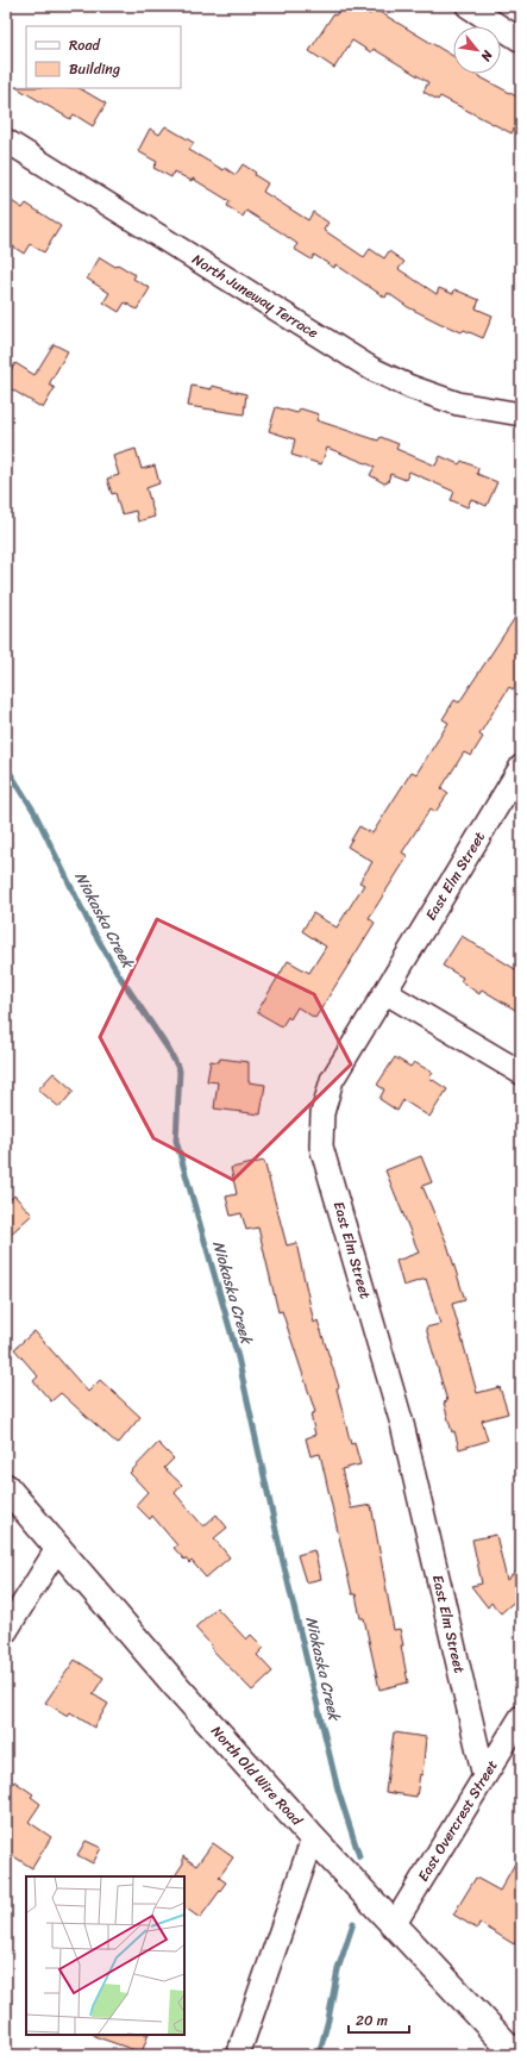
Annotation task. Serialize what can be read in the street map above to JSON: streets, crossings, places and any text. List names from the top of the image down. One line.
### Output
{"streets":{"street":["North Juneway Terrace","East Elm Street","North Old Wire Road","East Overcrest Street"]},"crossings":[["East Elm Street","East Overcrest Street"],["North Old Wire Road","East Overcrest Street"]],"water":["Niokaska Creek"],"legend":["Road","Building"],"scale_bar":"20 m","north":"bottom right"}
